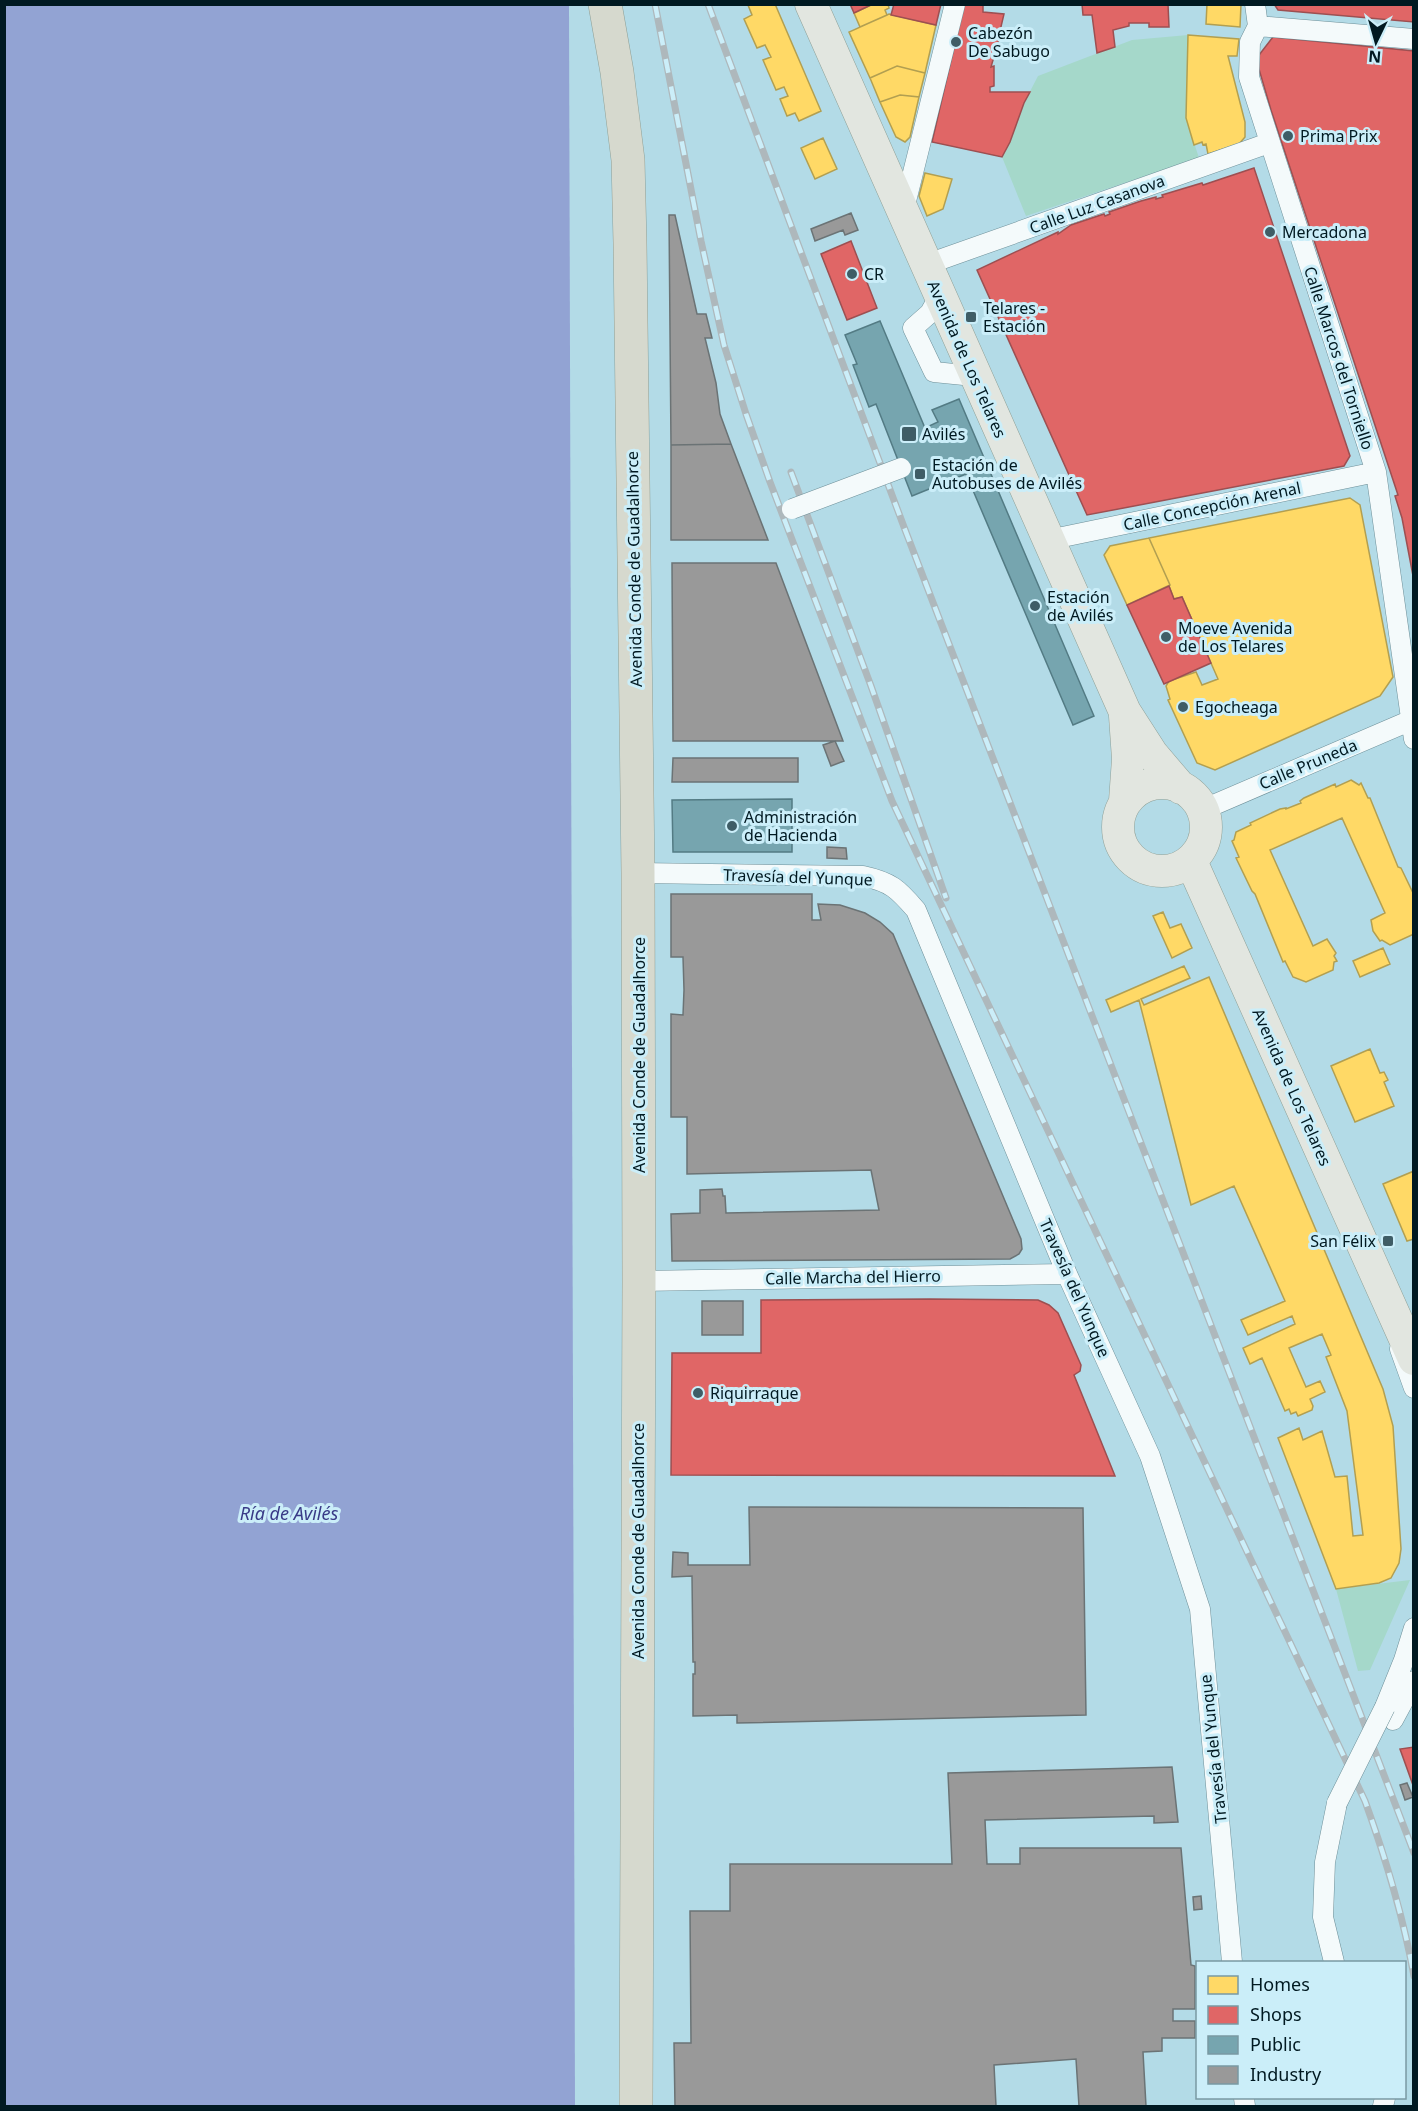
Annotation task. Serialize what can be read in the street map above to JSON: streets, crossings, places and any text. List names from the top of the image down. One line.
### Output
{"streets":{"highway":["Avenida Conde de Guadalhorce"],"main road":["Avenida de Los Telares"],"street":["Calle Luz Casanova","Calle Marcos del Torniello","Calle Concepción Arenal","Calle Pruneda","Travesía del Yunque","Calle Marcha del Hierro"]},"crossings":[["Calle Luz Casanova","Calle Marcos del Torniello"],["Calle Luz Casanova","Avenida de Los Telares"],["Calle Marcos del Torniello","Calle Concepción Arenal"],["Calle Marcos del Torniello","Calle Pruneda"],["Avenida de Los Telares","Calle Concepción Arenal"],["Avenida de Los Telares","Calle Pruneda"],["Avenida Conde de Guadalhorce","Travesía del Yunque"],["Avenida Conde de Guadalhorce","Calle Marcha del Hierro"],["Travesía del Yunque","Calle Marcha del Hierro"]],"water":["Ría de Avilés"],"places":{"other":["Cabezón De Sabugo","Prima Prix","Mercadona","CR","Estación de Avilés","Moeve Avenida de Los Telares","Egocheaga","Administración de Hacienda","Riquirraque"],"transit":["Telares - Estación","Avilés","Estación de Autobuses de Avilés","San Félix"]},"legend":["Homes","Shops","Public","Industry"],"north":"bottom"}
